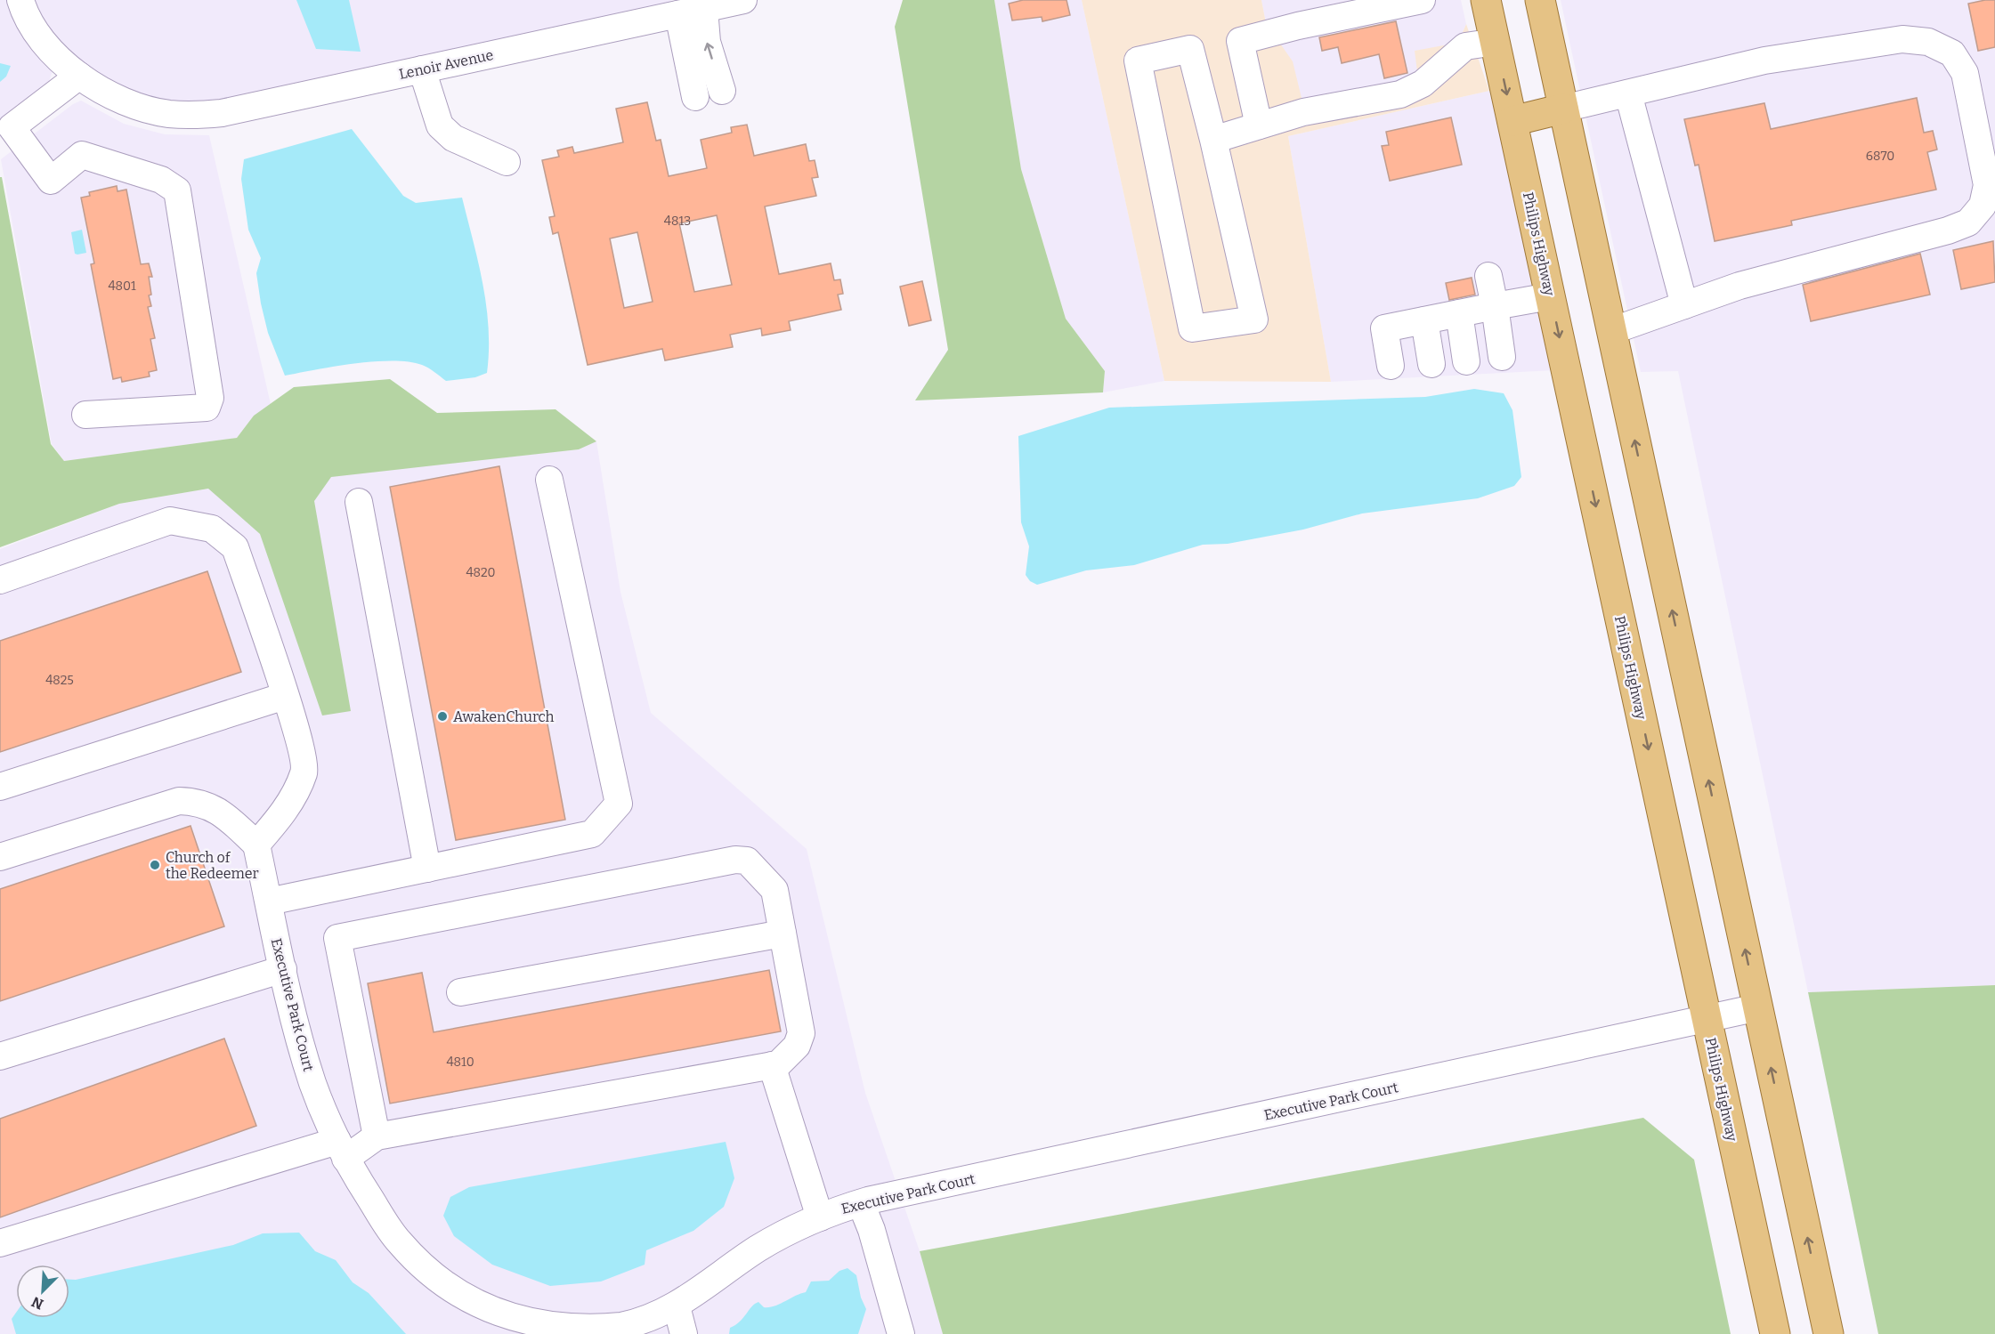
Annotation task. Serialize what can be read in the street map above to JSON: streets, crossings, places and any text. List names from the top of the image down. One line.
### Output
{"streets":{"main road":["Philips Highway"],"street":["Lenoir Avenue","Executive Park Court"]},"crossings":[["Philips Highway","Executive Park Court"]],"places":["AwakenChurch","Church of the Redeemer"],"house_numbers":["6870","4813","4801","4820","4825","4810"],"north":"bottom left"}
